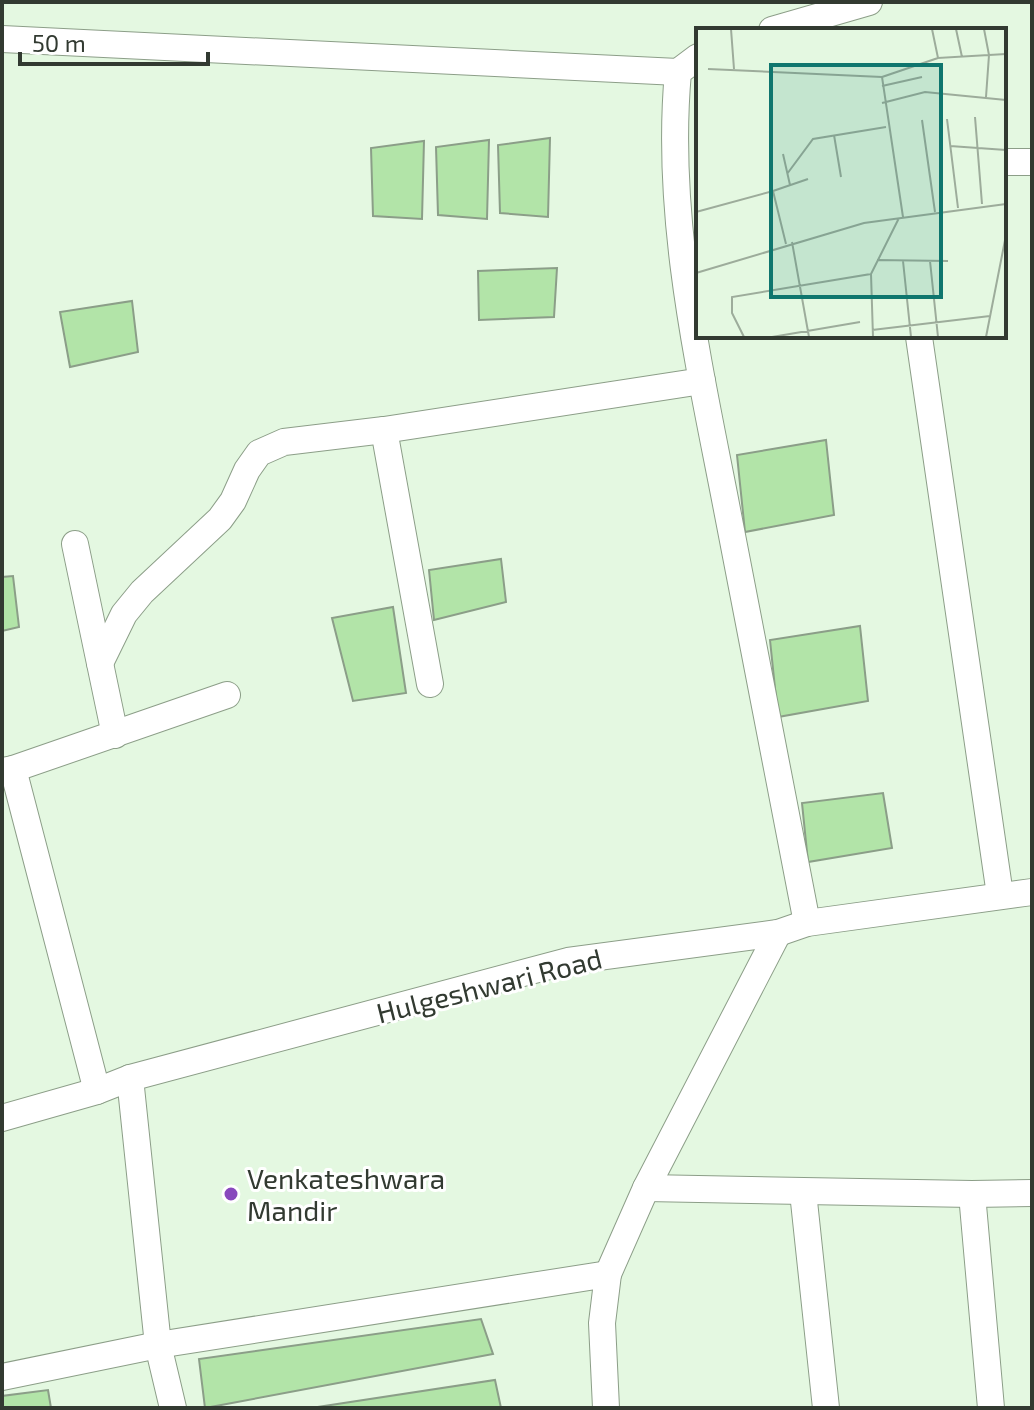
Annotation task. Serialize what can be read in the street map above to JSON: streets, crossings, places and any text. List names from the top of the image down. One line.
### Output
{"streets":{"street":["Hulgeshwari Road"]},"places":["Venkateshwara Mandir"],"scale_bar":"50 m"}
